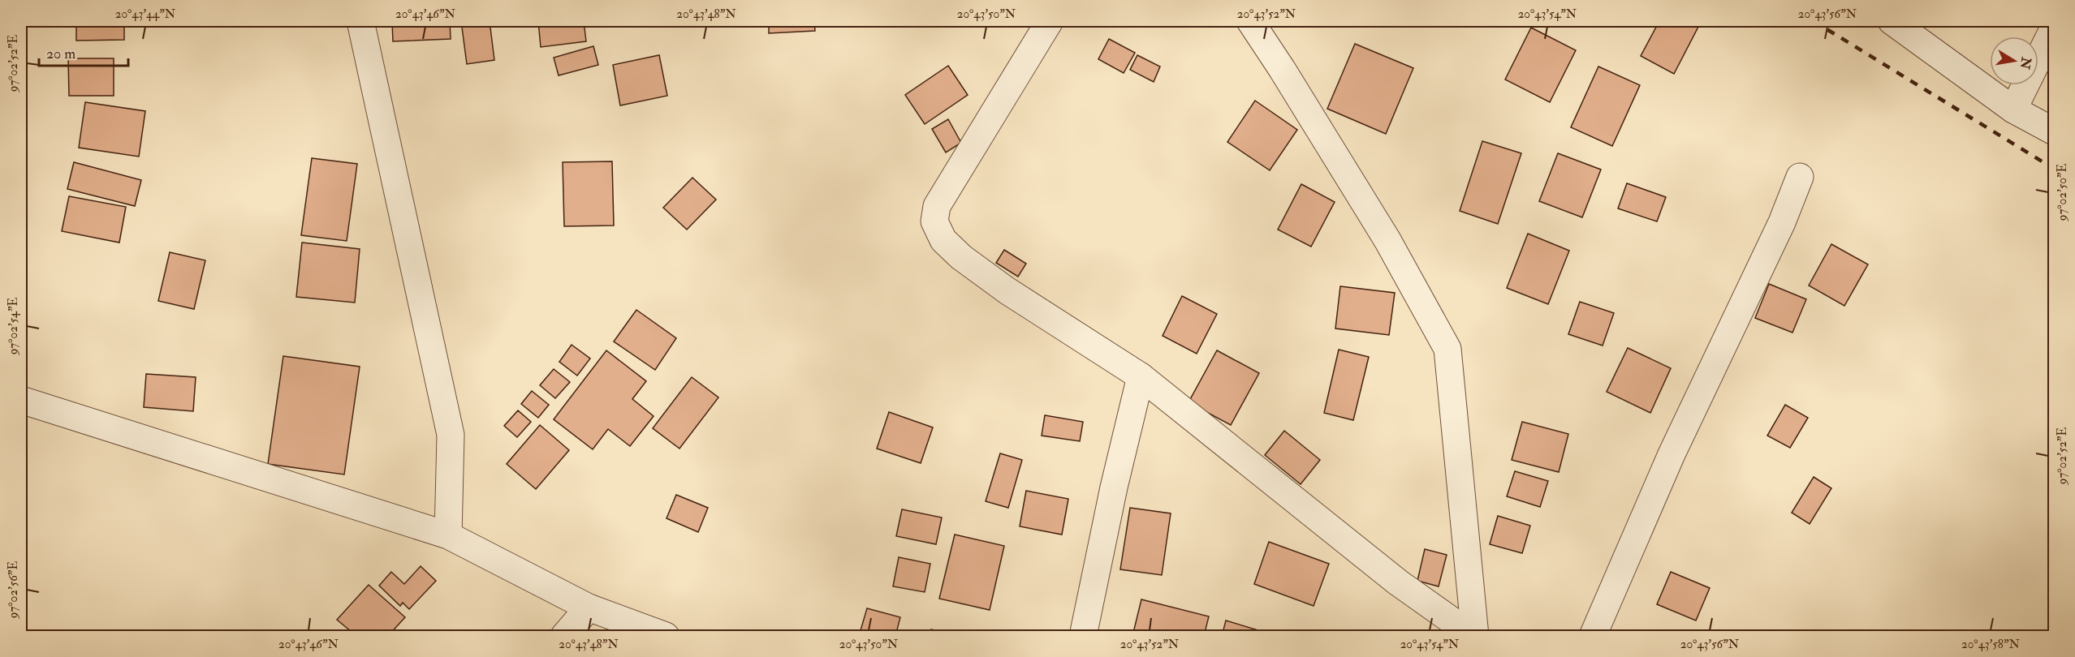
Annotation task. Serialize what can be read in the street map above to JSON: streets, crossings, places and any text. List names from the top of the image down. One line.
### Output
{"scale_bar":"20 m","north":"right","coordinates":["20°43'44\"N","20°43'46\"N","20°43'48\"N","20°43'50\"N","20°43'52\"N","20°43'54\"N","20°43'56\"N","97°02'52\"E","97°02'50\"E","97°02'54\"E","97°02'56\"E","20°43'58\"N"]}
